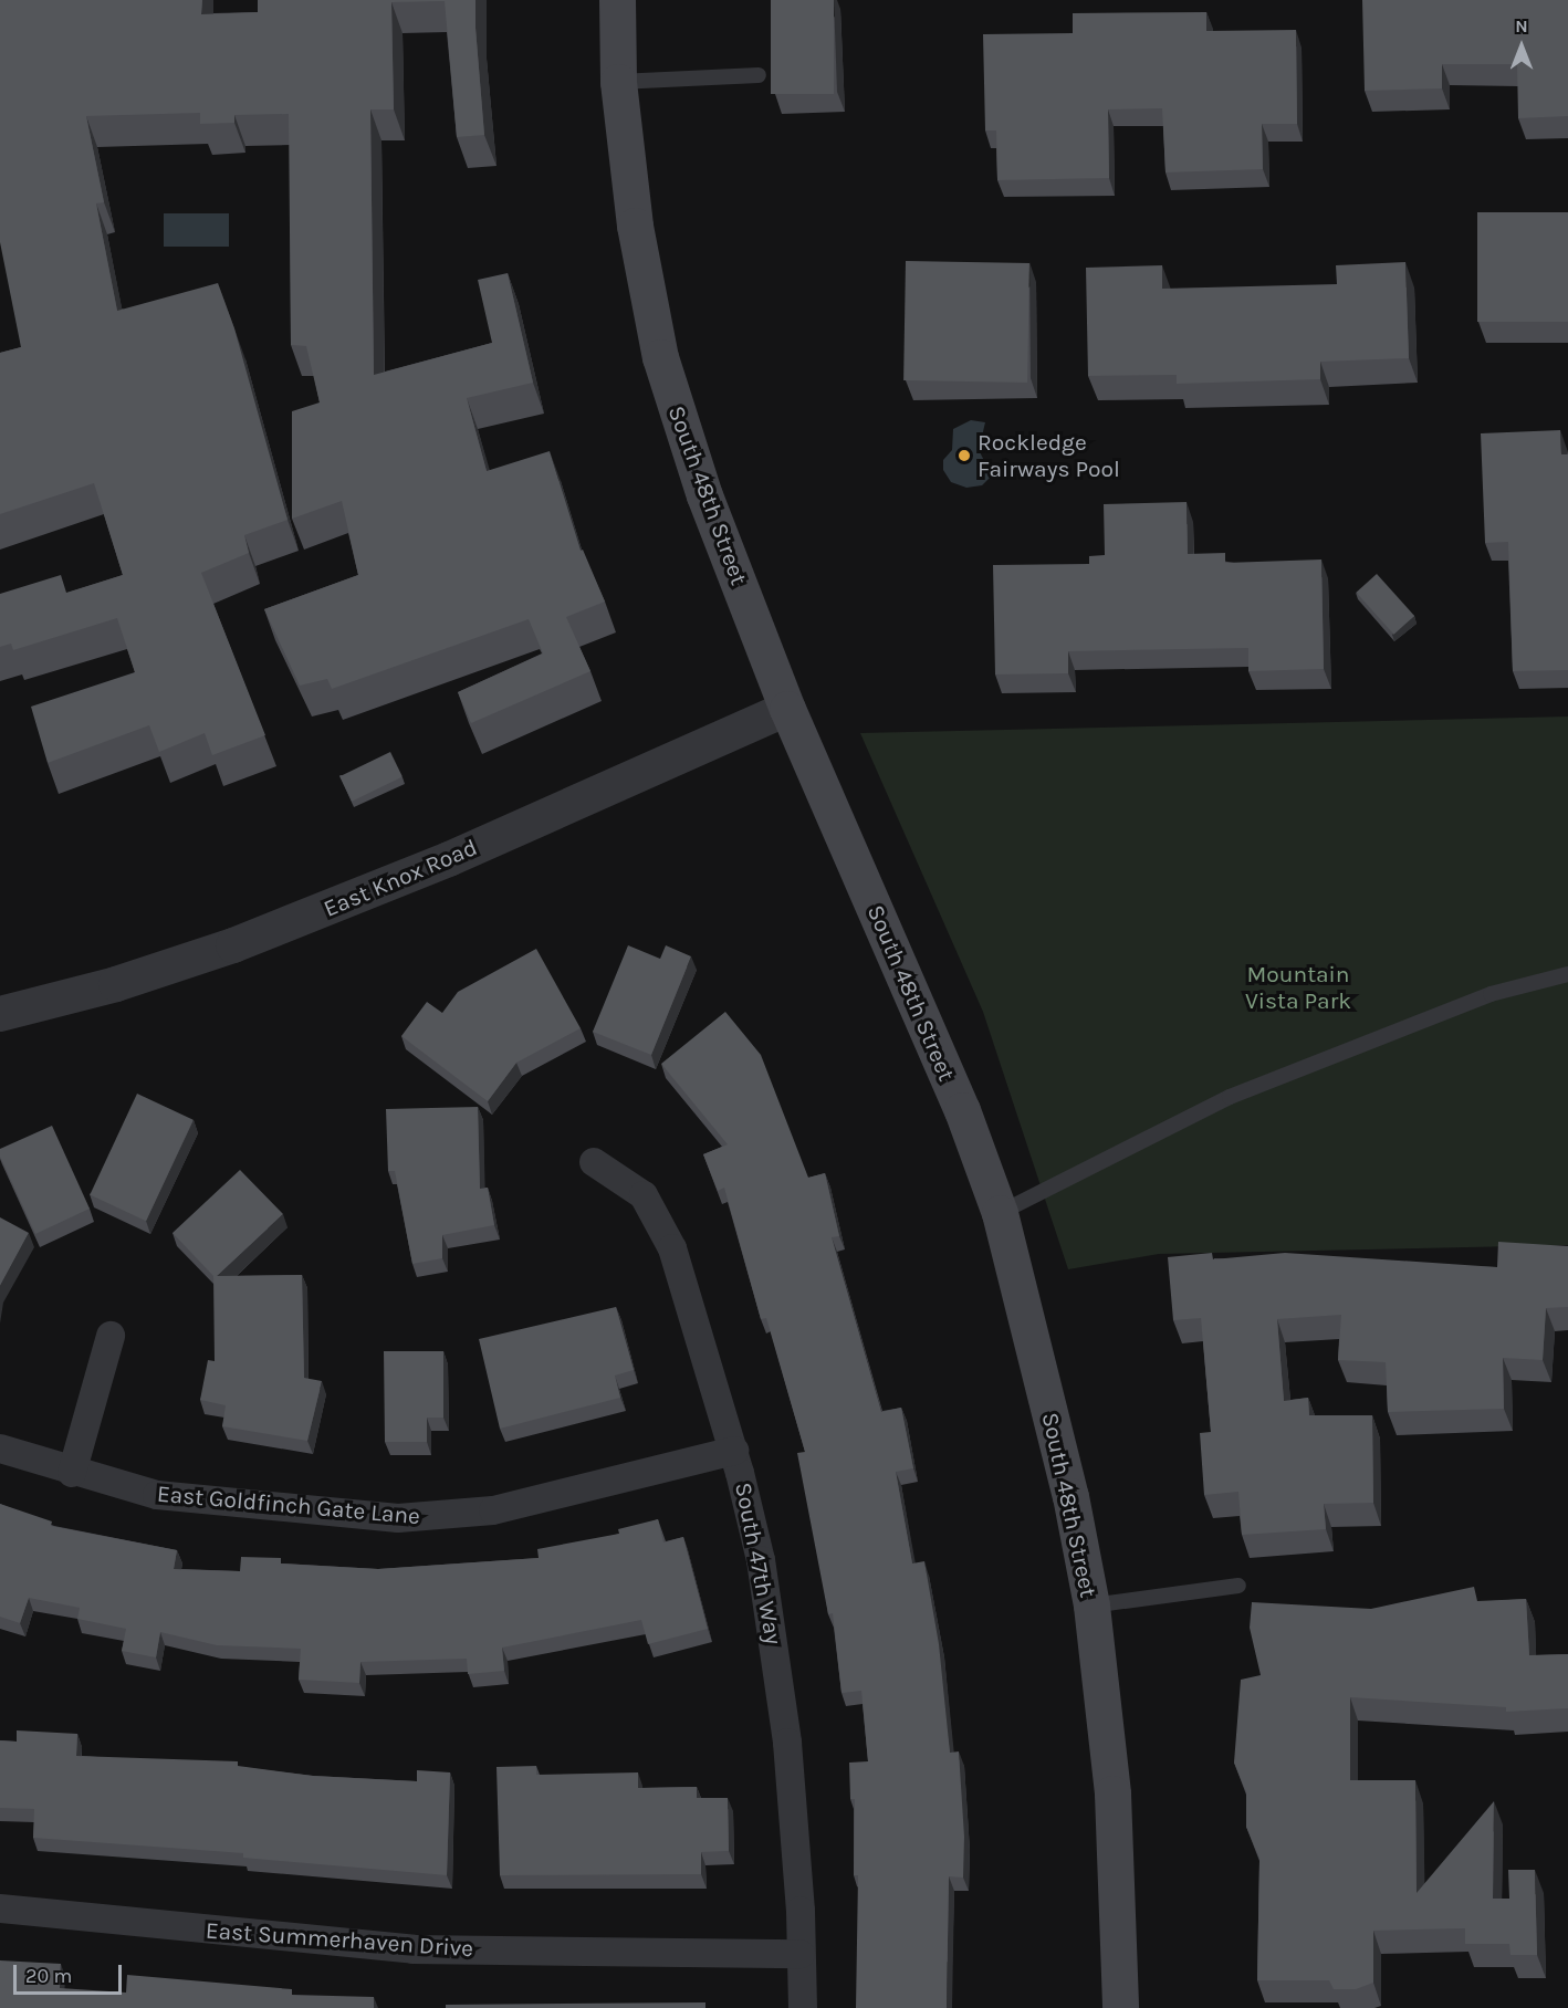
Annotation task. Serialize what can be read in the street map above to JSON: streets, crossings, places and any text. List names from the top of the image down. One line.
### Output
{"streets":{"main road":["South 48th Street"],"street":["East Knox Road","East Goldfinch Gate Lane","South 47th Way","East Summerhaven Drive"]},"crossings":[["South 48th Street","East Knox Road"],["East Goldfinch Gate Lane","South 47th Way"],["South 47th Way","East Summerhaven Drive"]],"parks":["Mountain Vista Park"],"places":["Rockledge Fairways Pool"],"scale_bar":"20 m","north":"top"}
